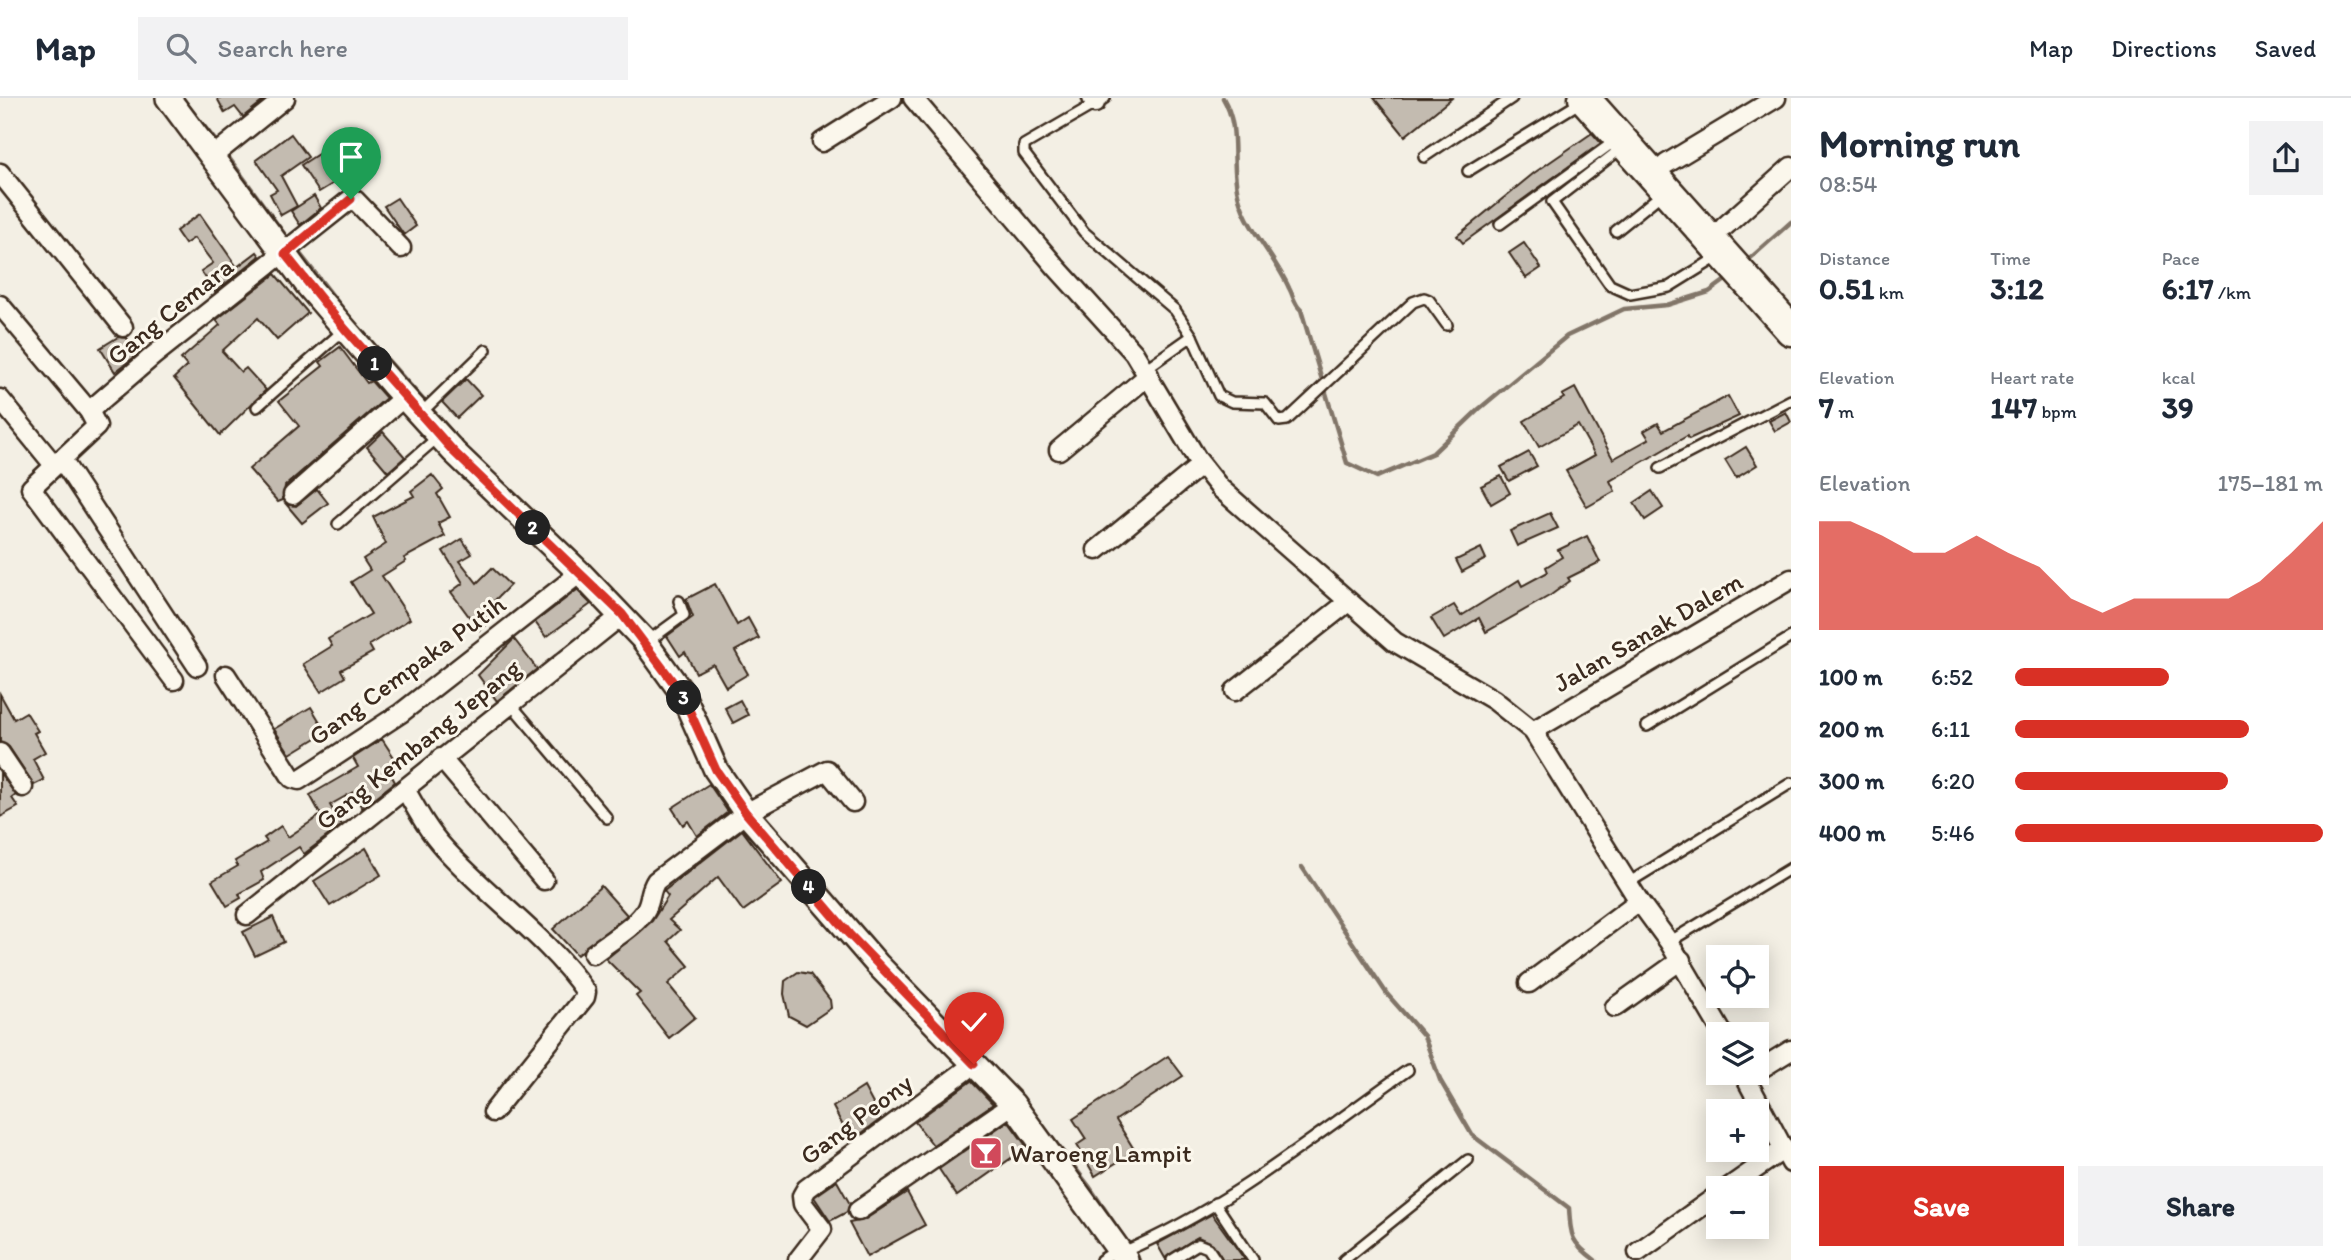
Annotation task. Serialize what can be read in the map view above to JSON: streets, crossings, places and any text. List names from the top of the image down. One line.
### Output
{"streets":{"street":["Gang Cemara","Jalan Sanak Dalem","Gang Cempaka Putih","Gang Kembang Jepang","Gang Peony"]},"places":{"bar":["Waroeng Lampit"]},"page":{"header":"Map","search":"Search here","nav":["Map","Directions","Saved"],"heading":["Morning run","08:54"],"stats":[["Distance","0.51 km"],["Time","3:12"],["Pace","6:17 /km"],["Elevation","7 m"],["Heart rate","147 bpm"],["kcal","39"]],"pins":["1","2","3","4"],"chart":["Elevation","175–181 m"],"list":[{"name":"100 m","note":"6:52"},{"name":"200 m","note":"6:11"},{"name":"300 m","note":"6:20"},{"name":"400 m","note":"5:46"}],"map_buttons":["+","−"],"buttons":["Save","Share"]}}
